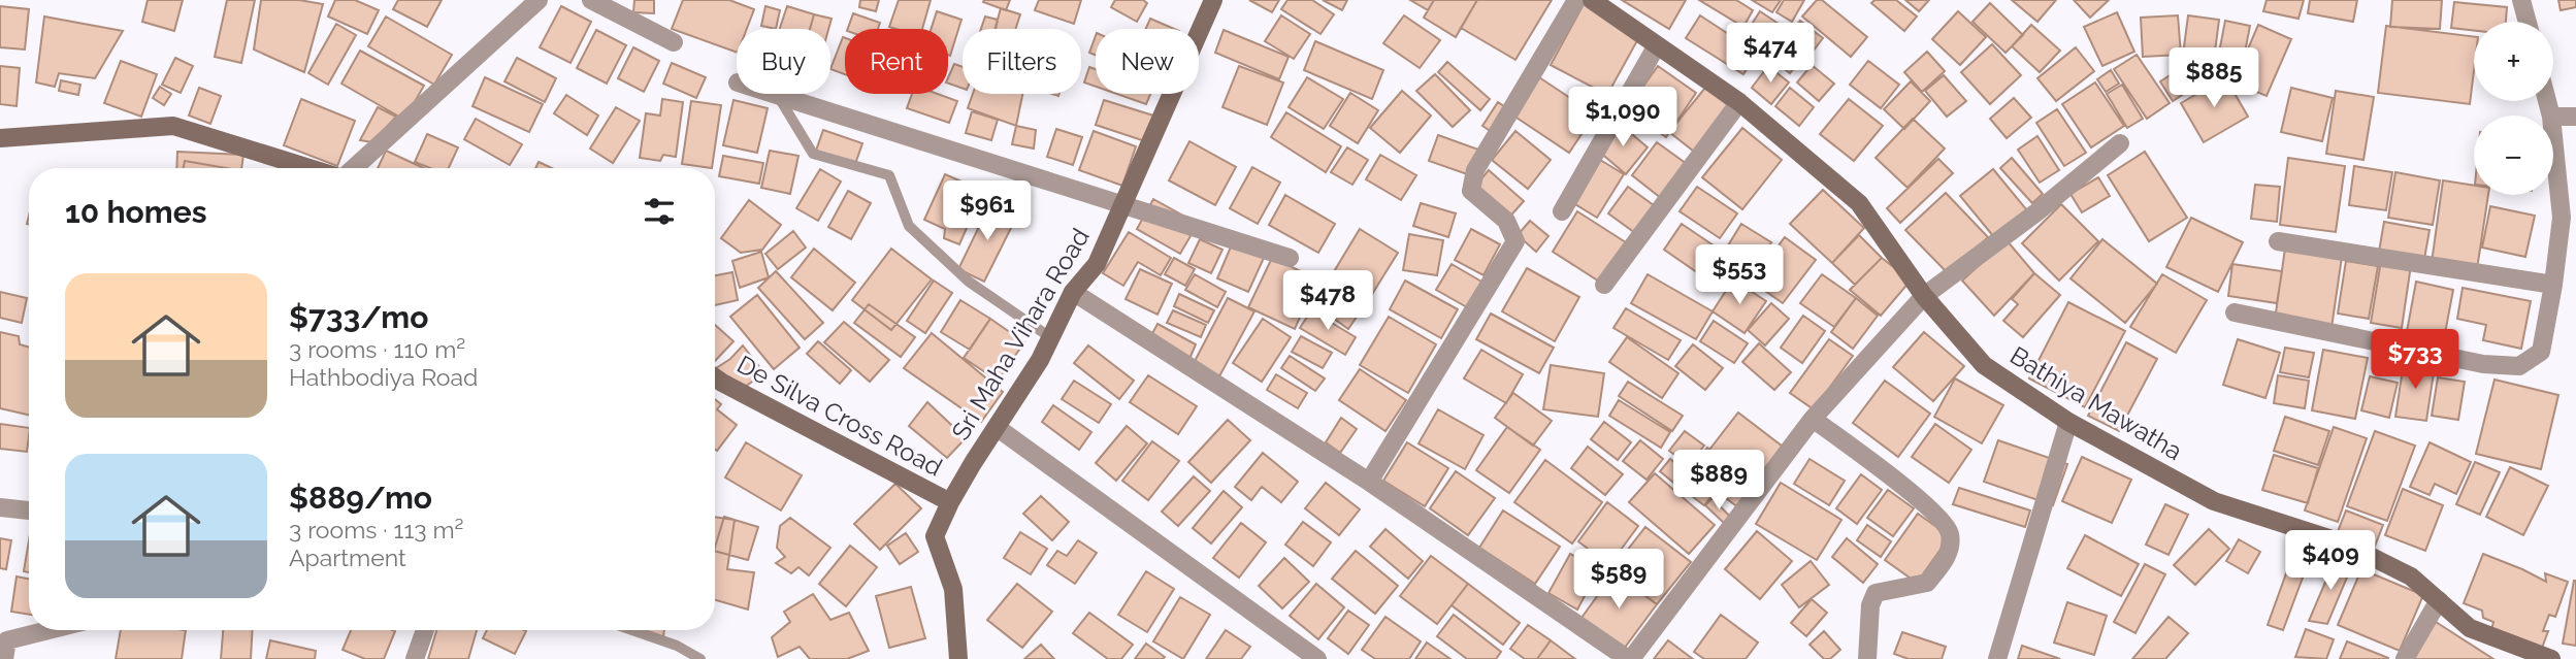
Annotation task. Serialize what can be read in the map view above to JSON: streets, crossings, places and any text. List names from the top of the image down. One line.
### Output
{"streets":{"street":["Sri Maha Vihara Road","Bathiya Mawatha","De Silva Cross Road"]},"crossings":[["Sri Maha Vihara Road","De Silva Cross Road"]],"page":{"map_buttons":["+","−"],"price":["$474","$885","$1,090","$961","$553","$478","$733","$889","$409","$589"],"chip":["Buy","Rent","Filters","New"],"heading":"10 homes","list":[{"name":"$733/mo","note":"3 rooms · 110 m² · Hathbodiya Road"},{"name":"$889/mo","note":"3 rooms · 113 m² · Apartment"}]}}
